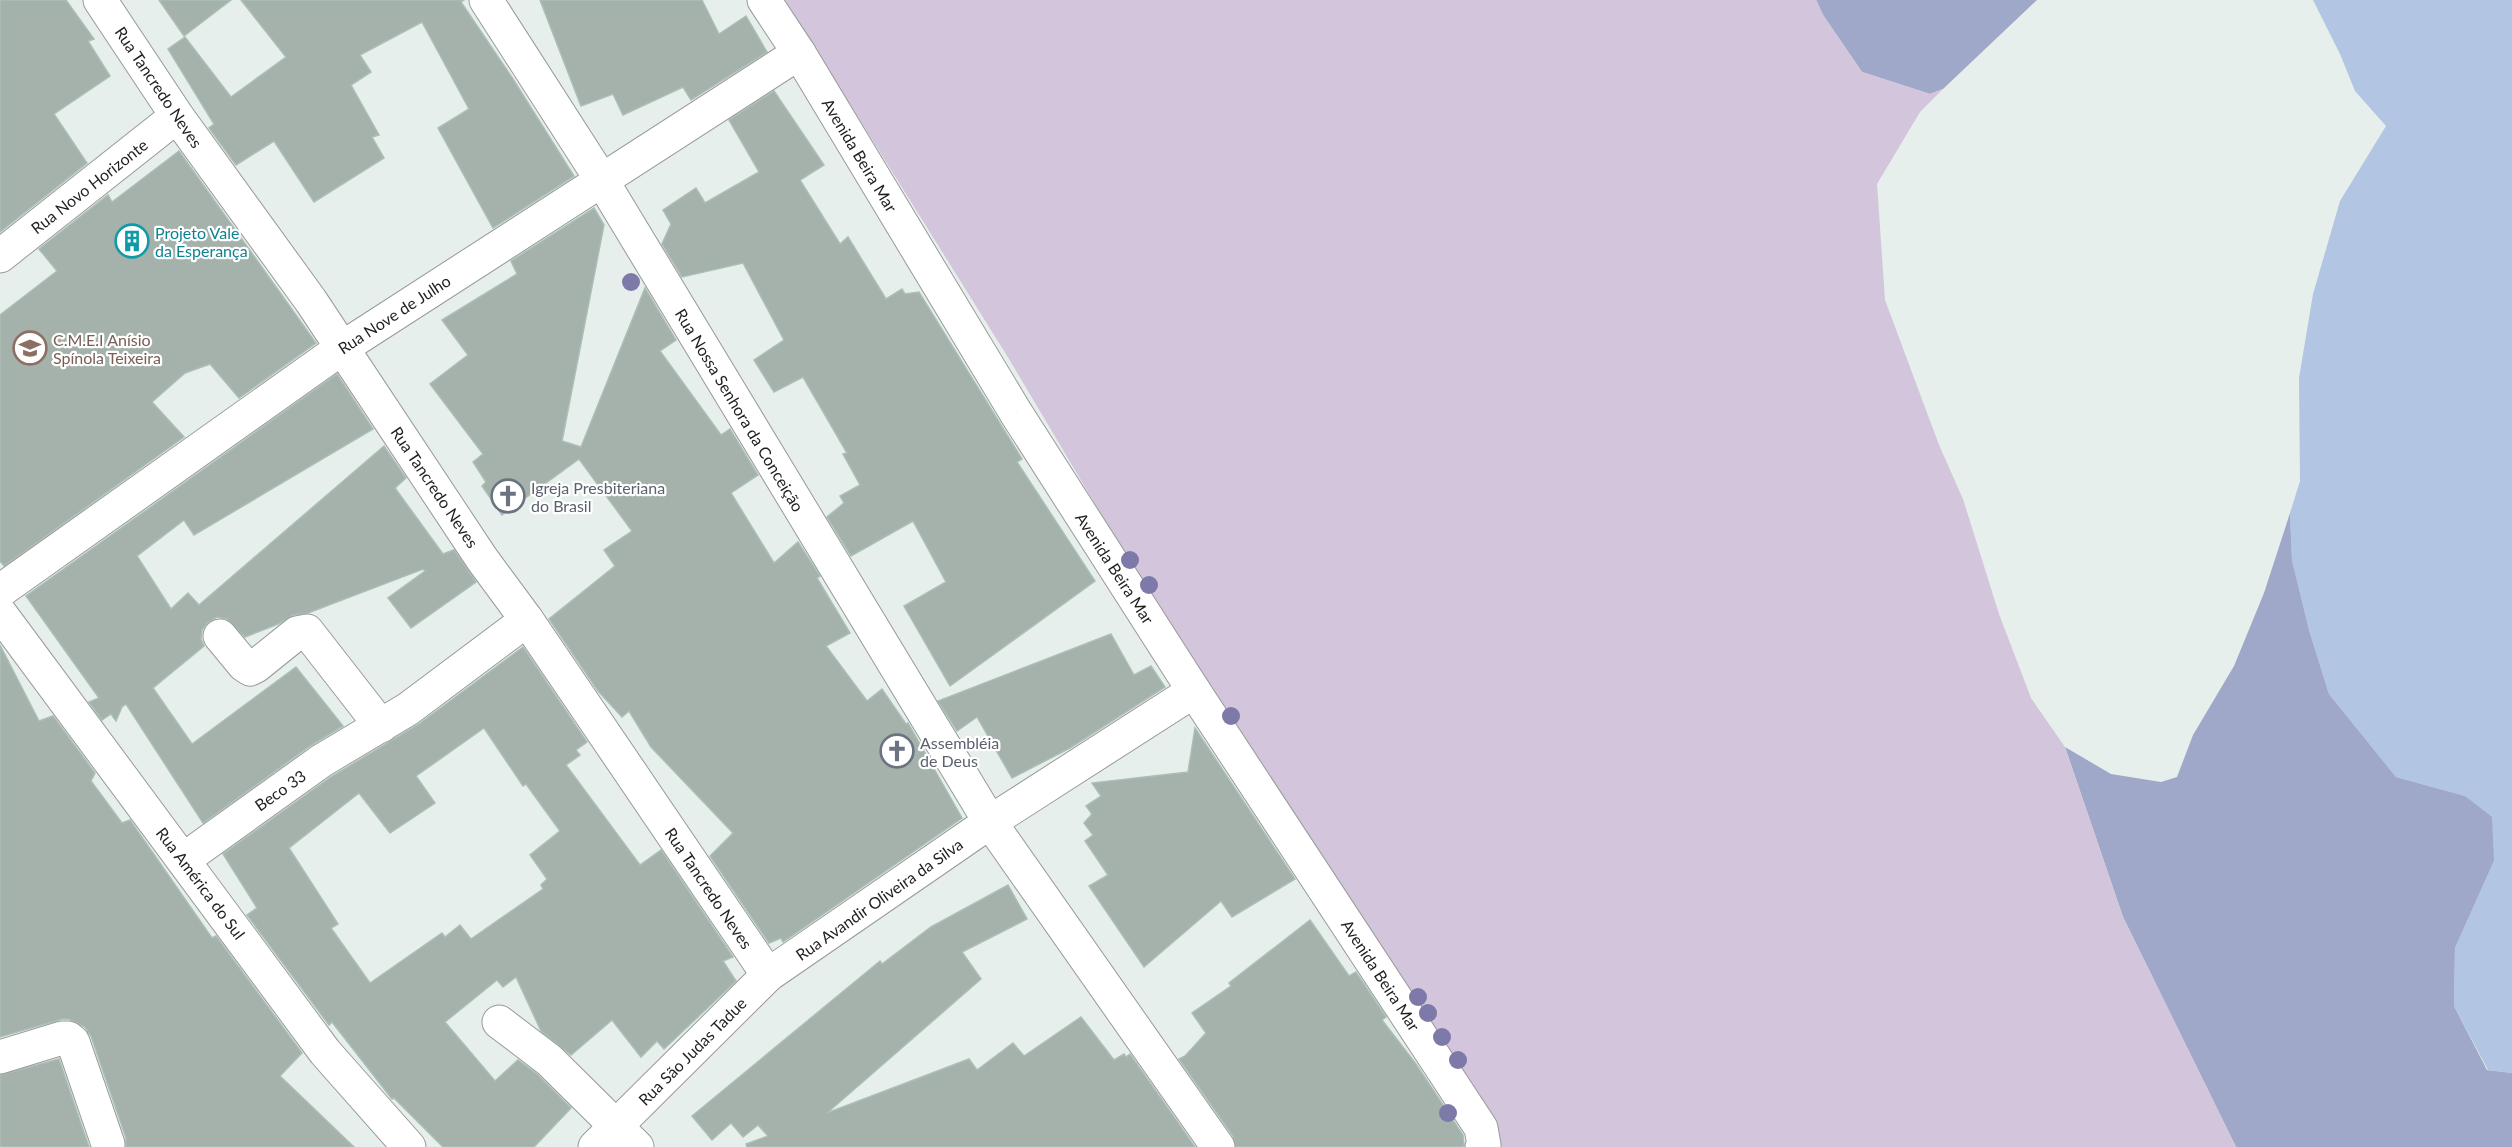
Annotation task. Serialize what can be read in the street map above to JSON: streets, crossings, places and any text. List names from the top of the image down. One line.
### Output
{"streets":{"street":["Rua Tancredo Neves","Avenida Beira Mar","Rua Novo Horizonte","Rua Nove de Julho","Rua Nossa Senhora da Conceição","Beco 33","Rua América do Sul","Rua Avandir Oliveira da Silva","Rua São Judas Tadue"]},"crossings":[["Rua Tancredo Neves","Rua Novo Horizonte"],["Rua Tancredo Neves","Rua Nove de Julho"],["Rua Tancredo Neves","Beco 33"],["Rua Tancredo Neves","Rua Avandir Oliveira da Silva"],["Rua Tancredo Neves","Rua São Judas Tadue"],["Avenida Beira Mar","Rua Nove de Julho"],["Avenida Beira Mar","Rua Avandir Oliveira da Silva"],["Rua Nove de Julho","Rua Nossa Senhora da Conceição"],["Rua Nossa Senhora da Conceição","Rua Avandir Oliveira da Silva"],["Beco 33","Rua América do Sul"],["Rua Avandir Oliveira da Silva","Rua São Judas Tadue"]],"places":{"building":["Projeto Vale da Esperança"],"school or university":["C.M.E.I Anísio Spínola Teixeira"],"church":["Igreja Presbiteriana do Brasil","Assembléia de Deus"]}}
